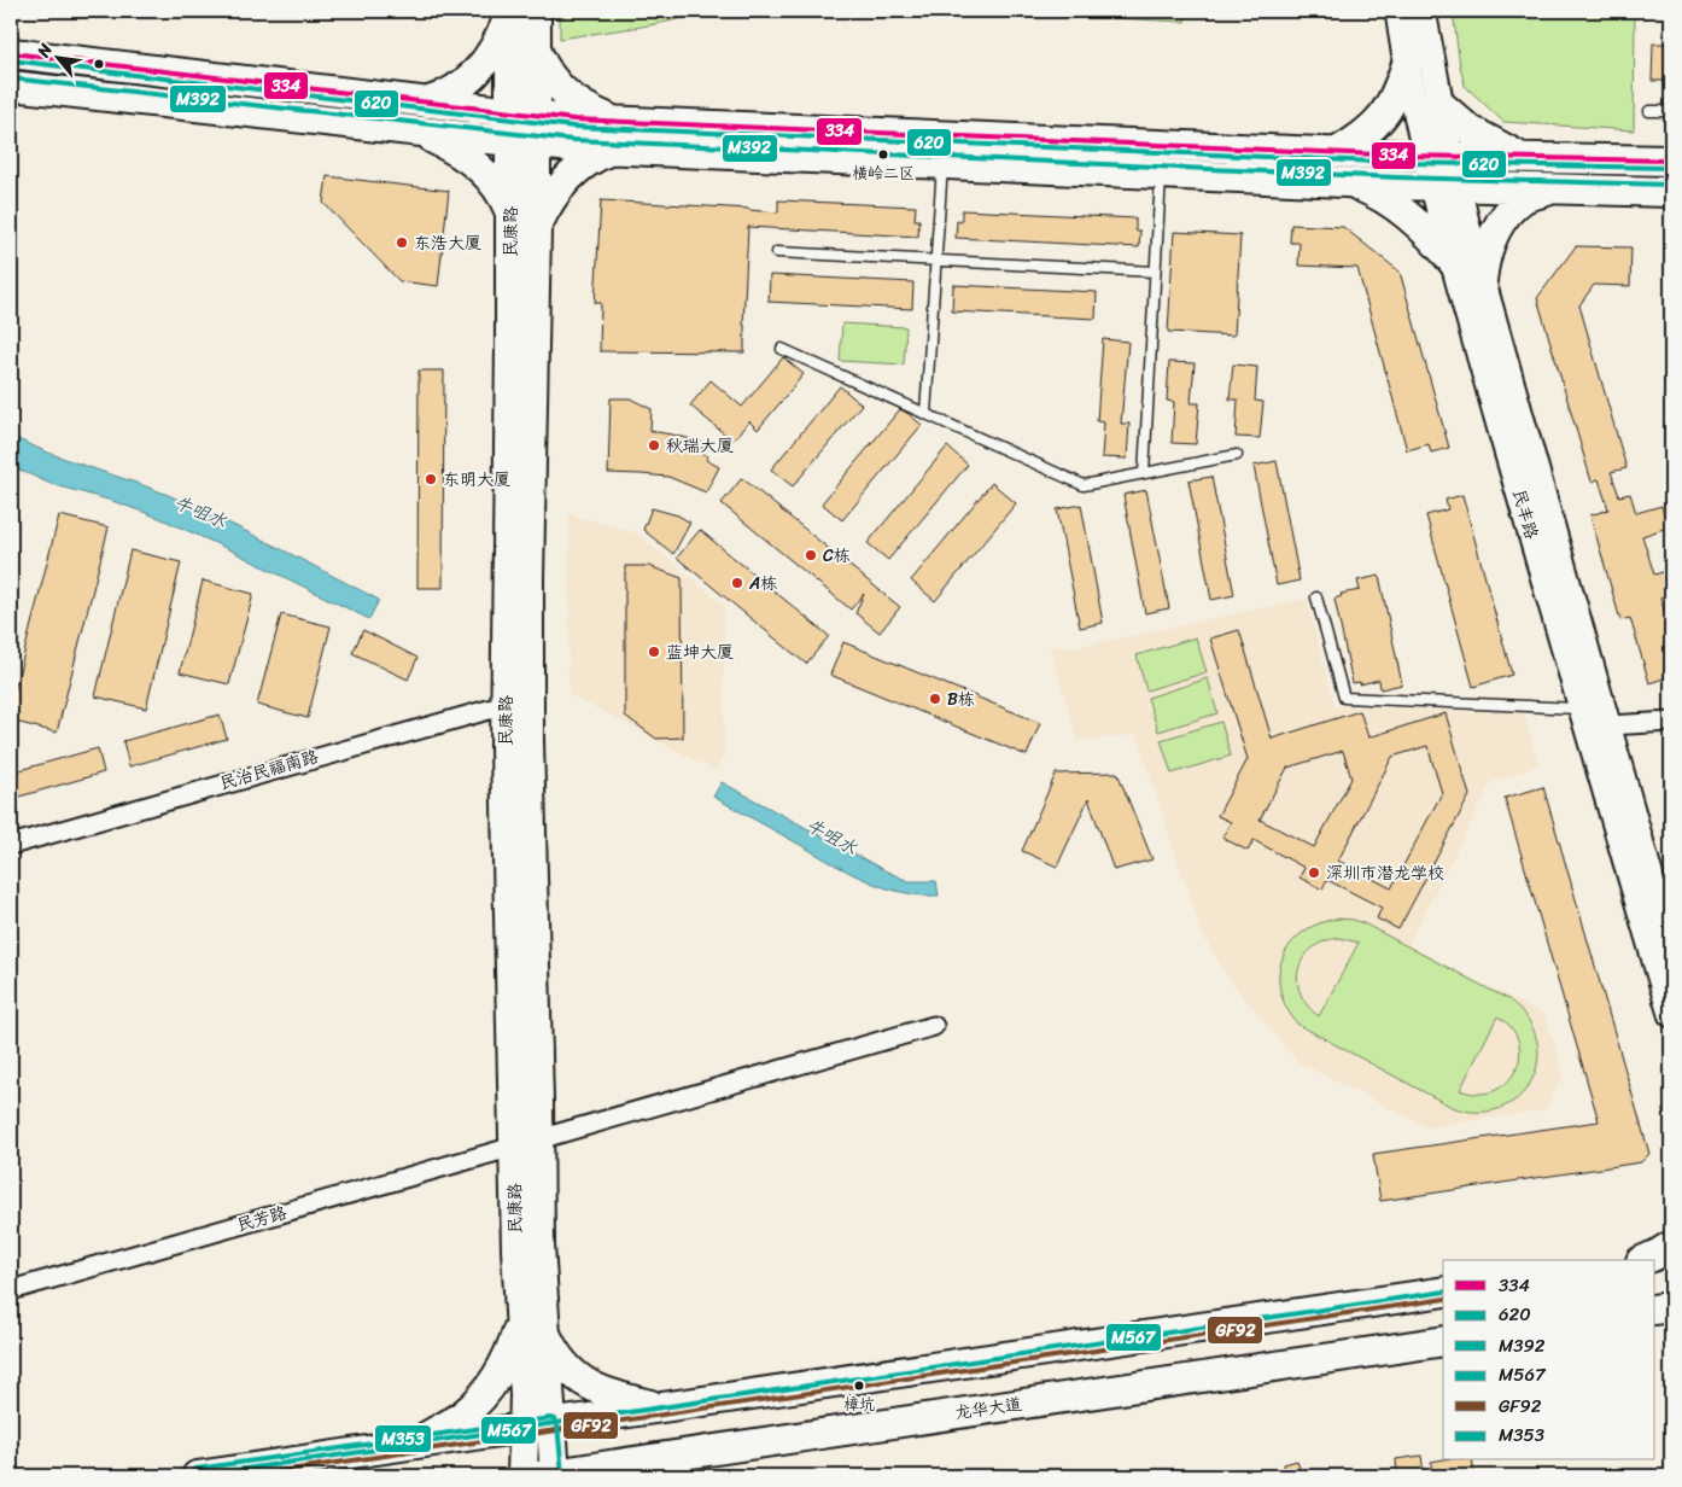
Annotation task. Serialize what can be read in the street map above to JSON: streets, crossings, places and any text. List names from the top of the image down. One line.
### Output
{"streets":{"main road":["民康路","民丰路","龙华大道"],"street":["民治民福南路","民芳路"]},"crossings":[["民康路","民治民福南路"],["民康路","民芳路"]],"water":["牛咀水"],"places":["横岭二区","东浩大厦","秋瑞大厦","东明大厦","C栋","A栋","蓝坤大厦","B栋","深圳市潜龙学校","樟坑"],"lines":["transit line 334","transit line 620","transit line M392","transit line M567","transit line GF92","transit line M353"],"legend":["334","620","M392","M567","GF92","M353"],"north":"top left"}
